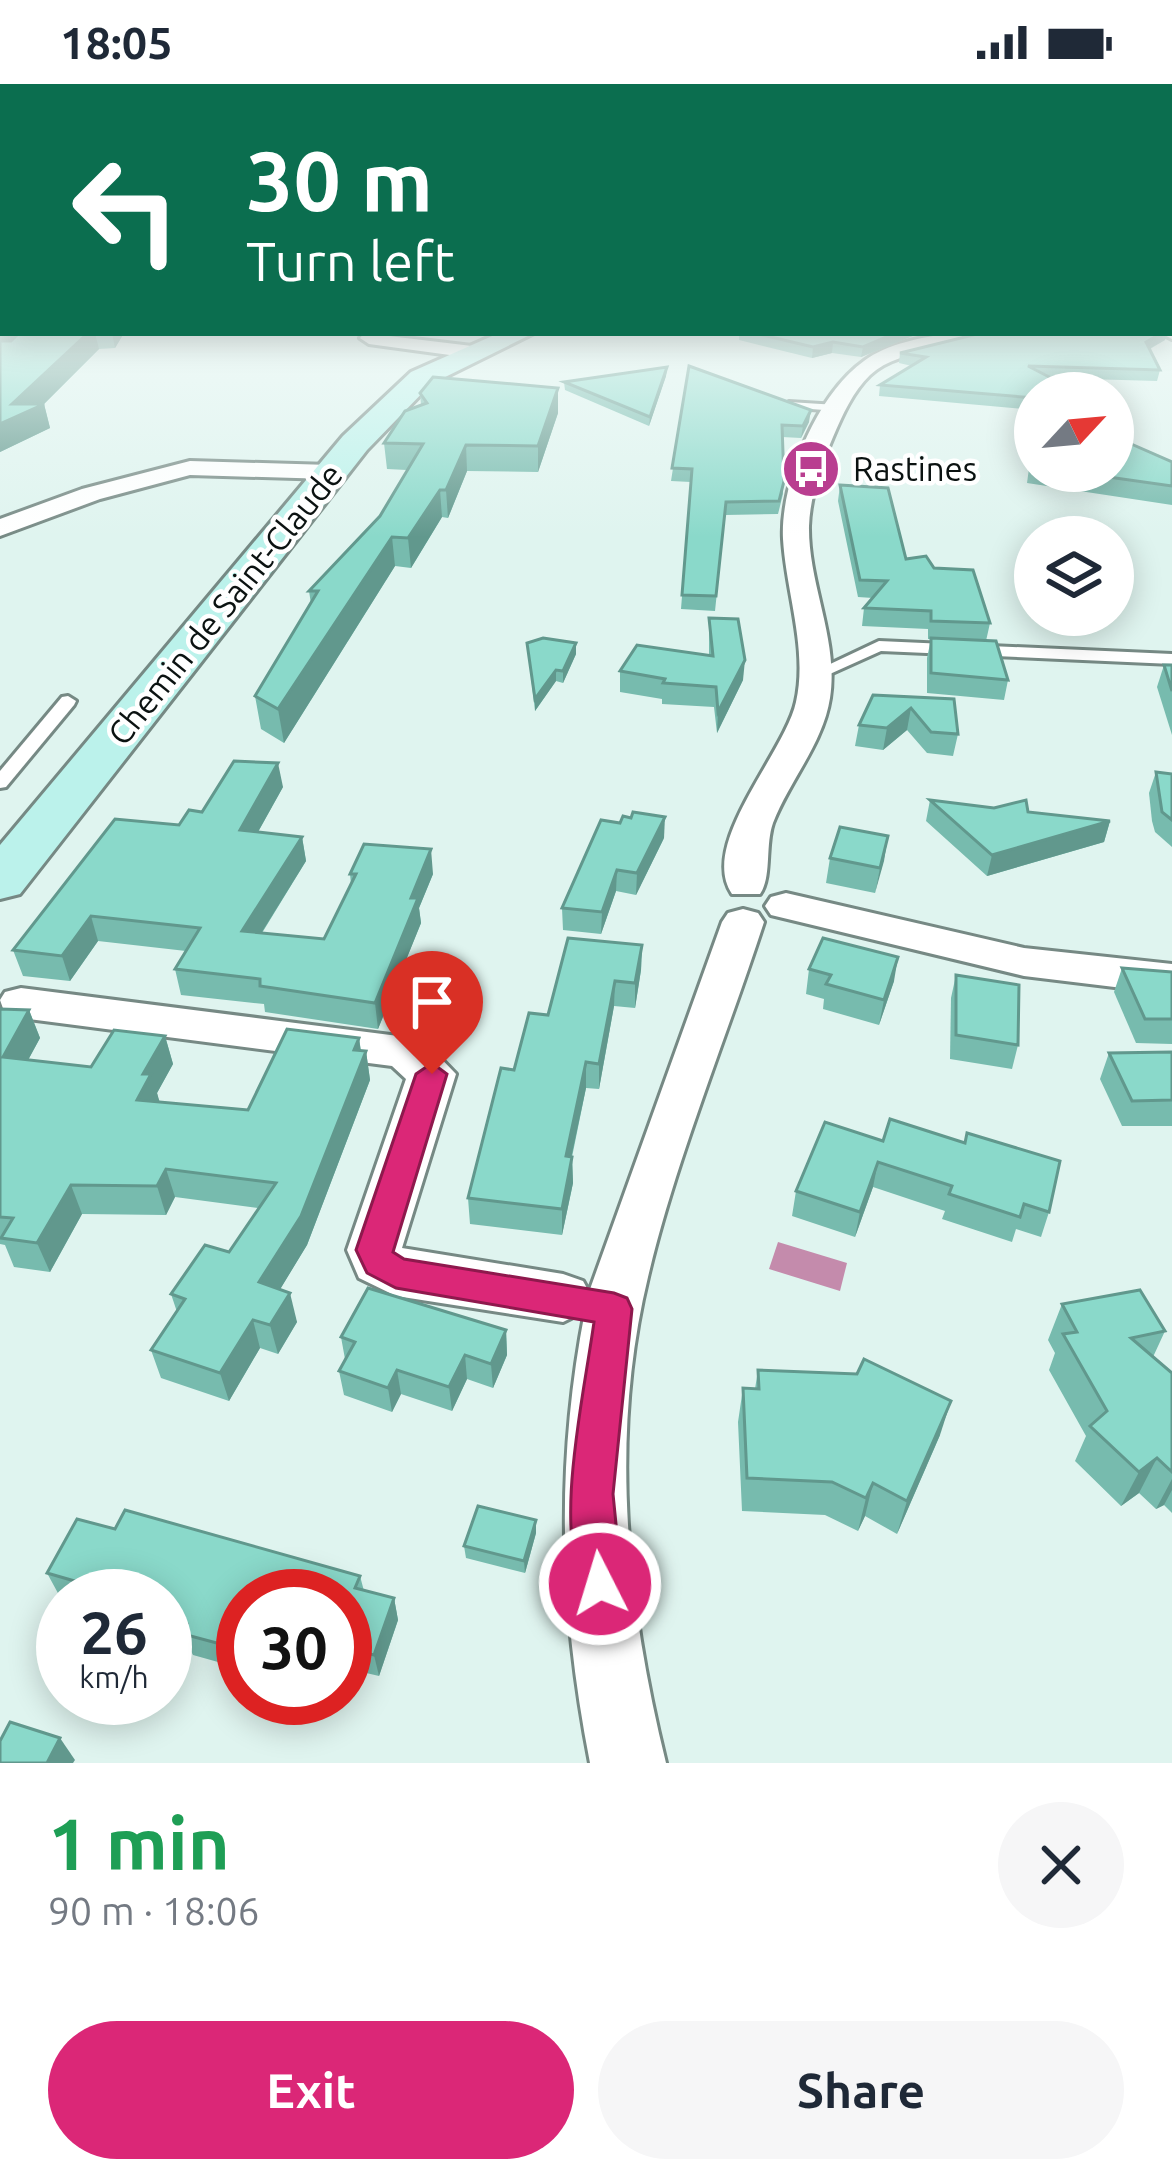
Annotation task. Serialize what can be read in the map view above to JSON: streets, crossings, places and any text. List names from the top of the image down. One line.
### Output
{"streets":{"street":["Chemin de Saint-Claude"]},"places":{"bus stop":["Rastines"]},"north":"top right","page":{"status":"18:05","turn":["30 m","Turn left"],"speed":"26 km/h","limit":"30","heading":["1 min","90 m · 18:06"],"buttons":["Exit","Share"]}}
